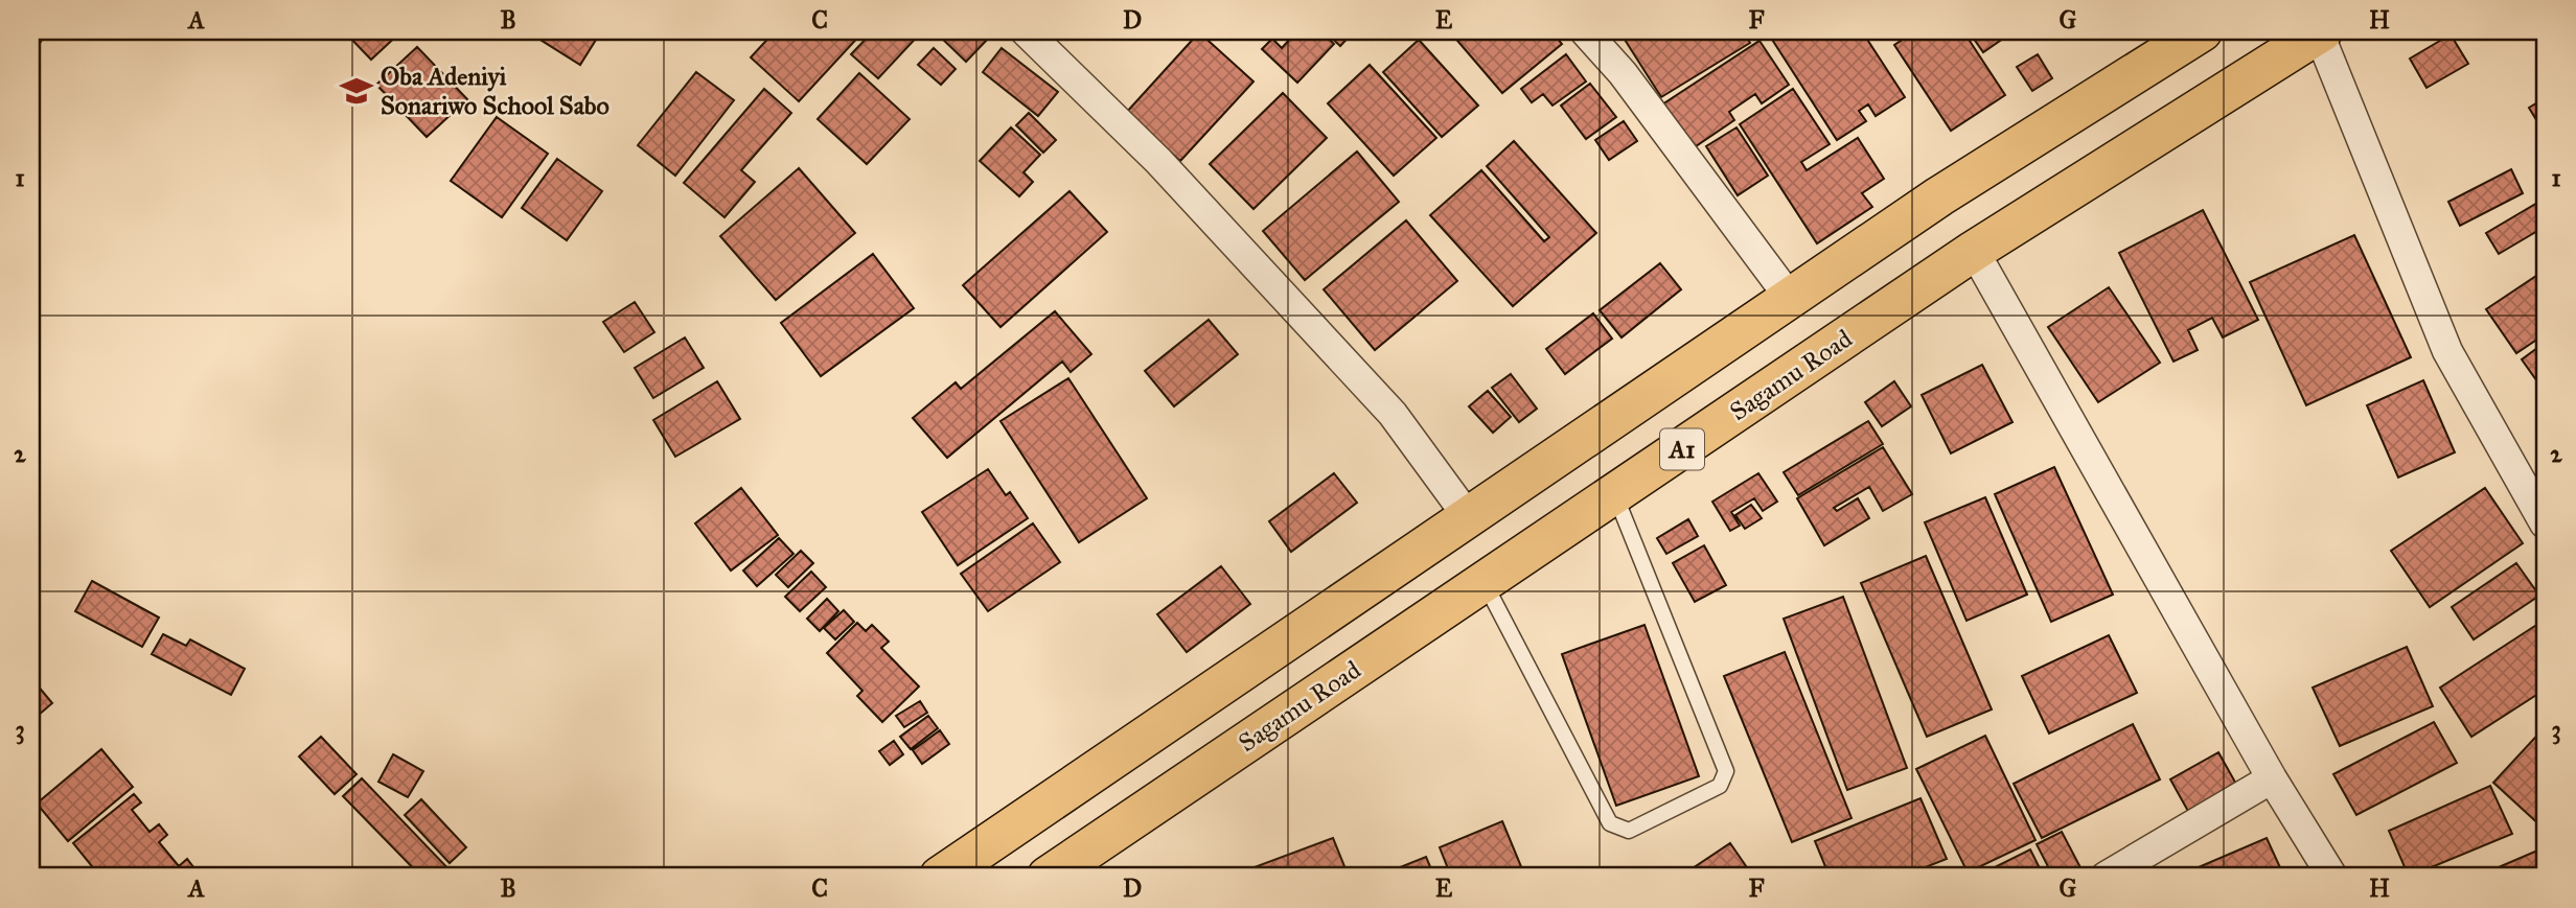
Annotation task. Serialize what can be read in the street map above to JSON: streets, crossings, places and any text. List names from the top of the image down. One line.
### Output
{"streets":{"highway":["Sagamu Road","A1"]},"places":{"school or university":["Oba Adeniyi Sonariwo School Sabo"]},"grid":{"columns":["A","B","C","D","E","F","G","H"],"rows":["1","2","3"]}}
